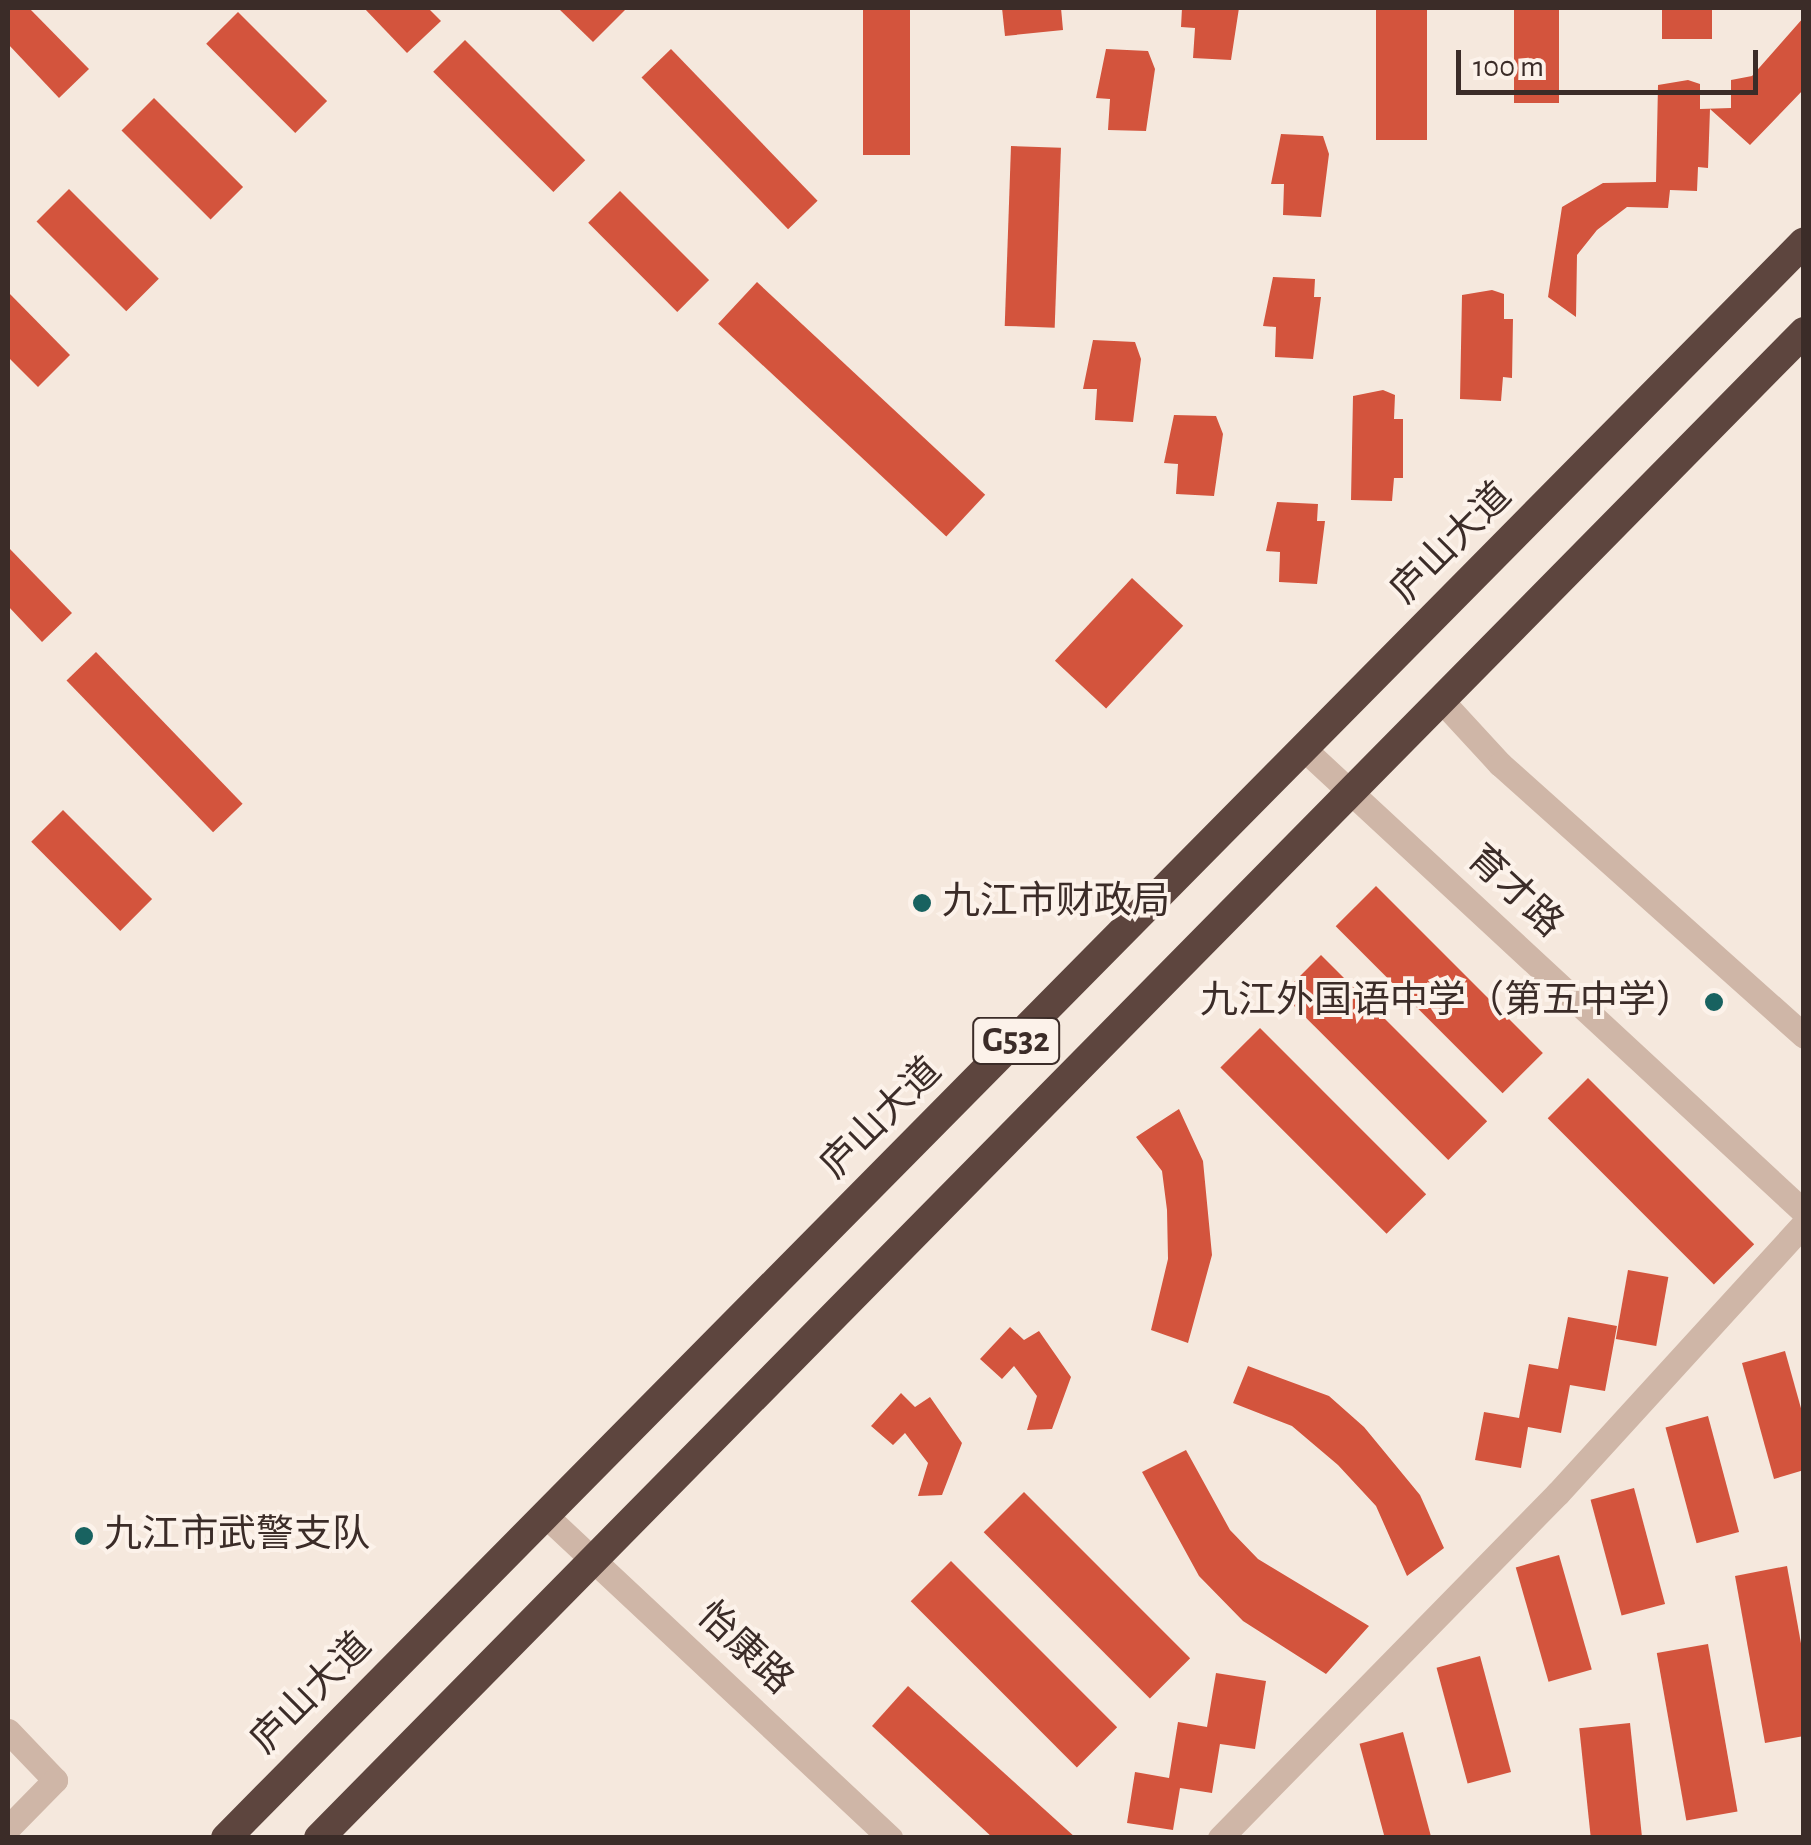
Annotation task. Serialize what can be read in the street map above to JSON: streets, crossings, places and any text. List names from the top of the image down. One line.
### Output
{"streets":{"highway":["庐山大道","G532"],"street":["育才路","怡康路"]},"crossings":[["庐山大道","育才路"],["庐山大道","怡康路"],["育才路","G532"],["G532","怡康路"]],"places":["九江市财政局","九江外国语中学（第五中学）","九江市武警支队"],"scale_bar":"100 m"}
